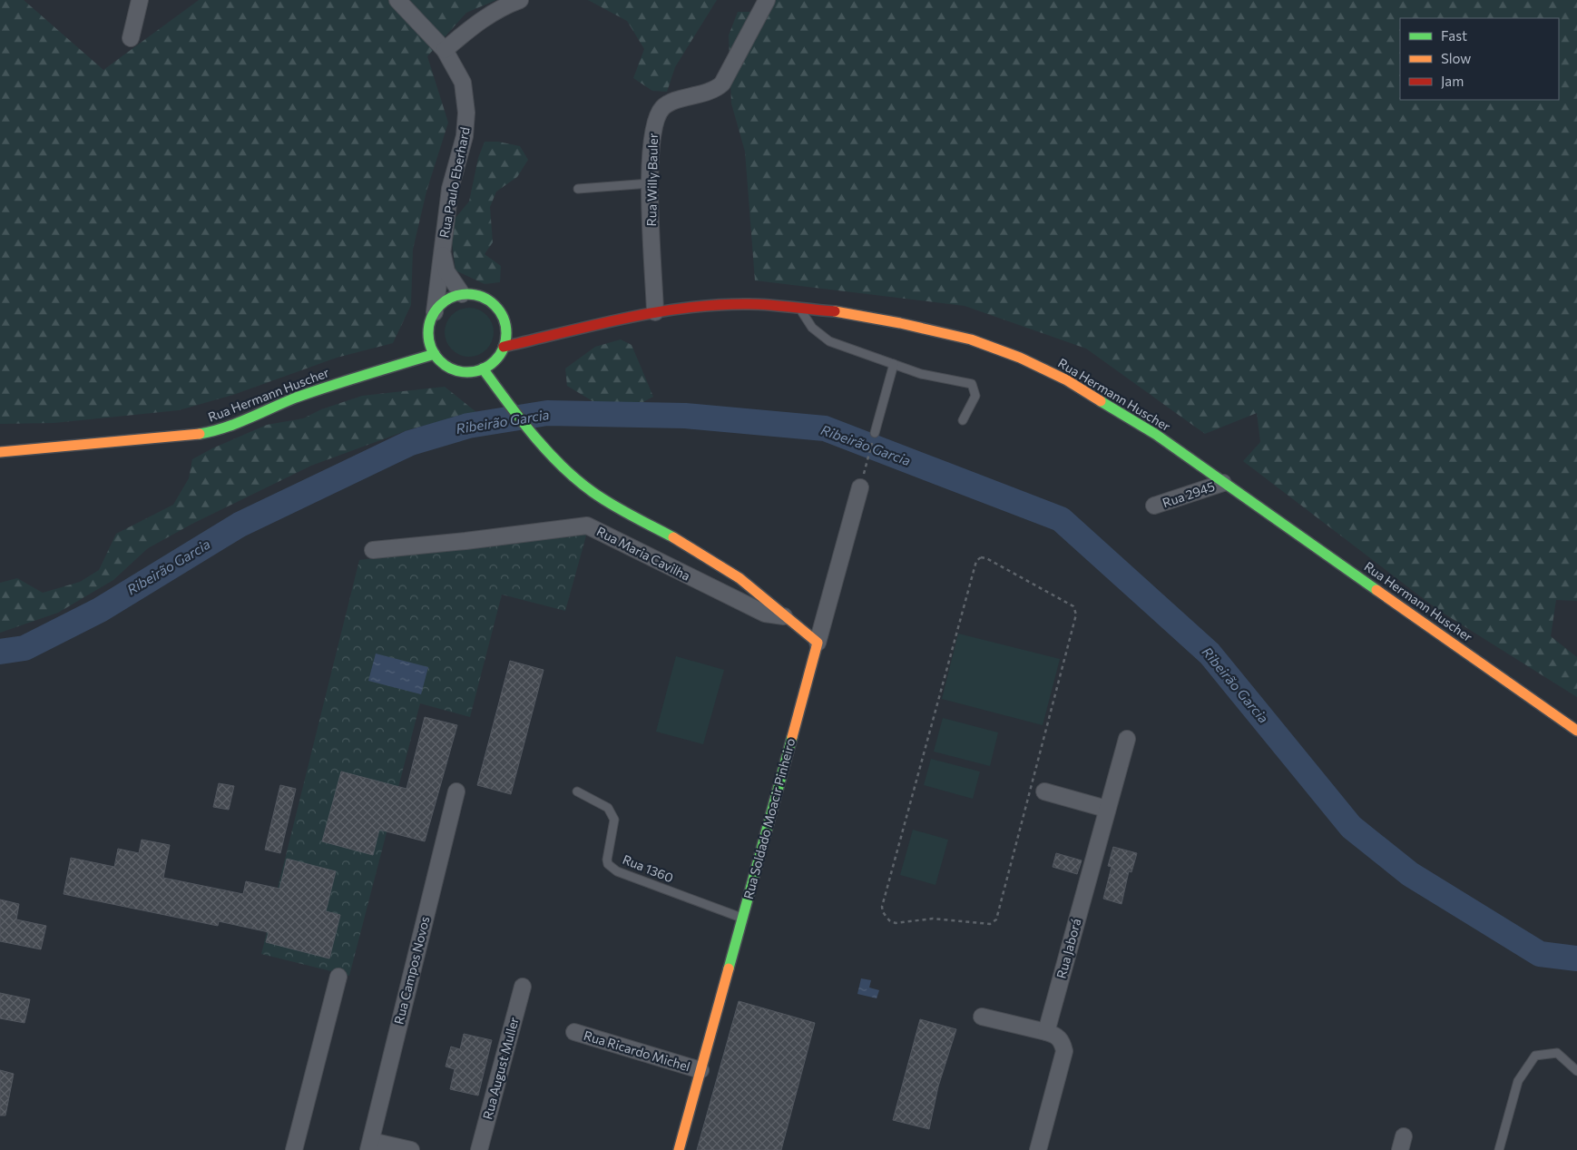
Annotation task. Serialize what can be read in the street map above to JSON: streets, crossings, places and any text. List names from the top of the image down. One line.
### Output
{"streets":{"main road":["Rua Hermann Huscher","Rua Soldado Moacir Pinheiro"],"street":["Rua Willy Bauler","Rua Paulo Eberhard","Rua 2945","Rua Maria Cavilha","Rua Jaborá","Rua Campos Novos","Rua Ricardo Michel","Rua August Muller"],"lane":["Rua 1360"]},"crossings":[["Rua Willy Bauler","Rua Hermann Huscher"],["Rua Paulo Eberhard","Rua Hermann Huscher"],["Rua Hermann Huscher","Rua 2945"],["Rua Soldado Moacir Pinheiro","Rua 1360"],["Rua Soldado Moacir Pinheiro","Rua Ricardo Michel"]],"water":["Ribeirão Garcia"],"legend":["Fast","Slow","Jam"]}
